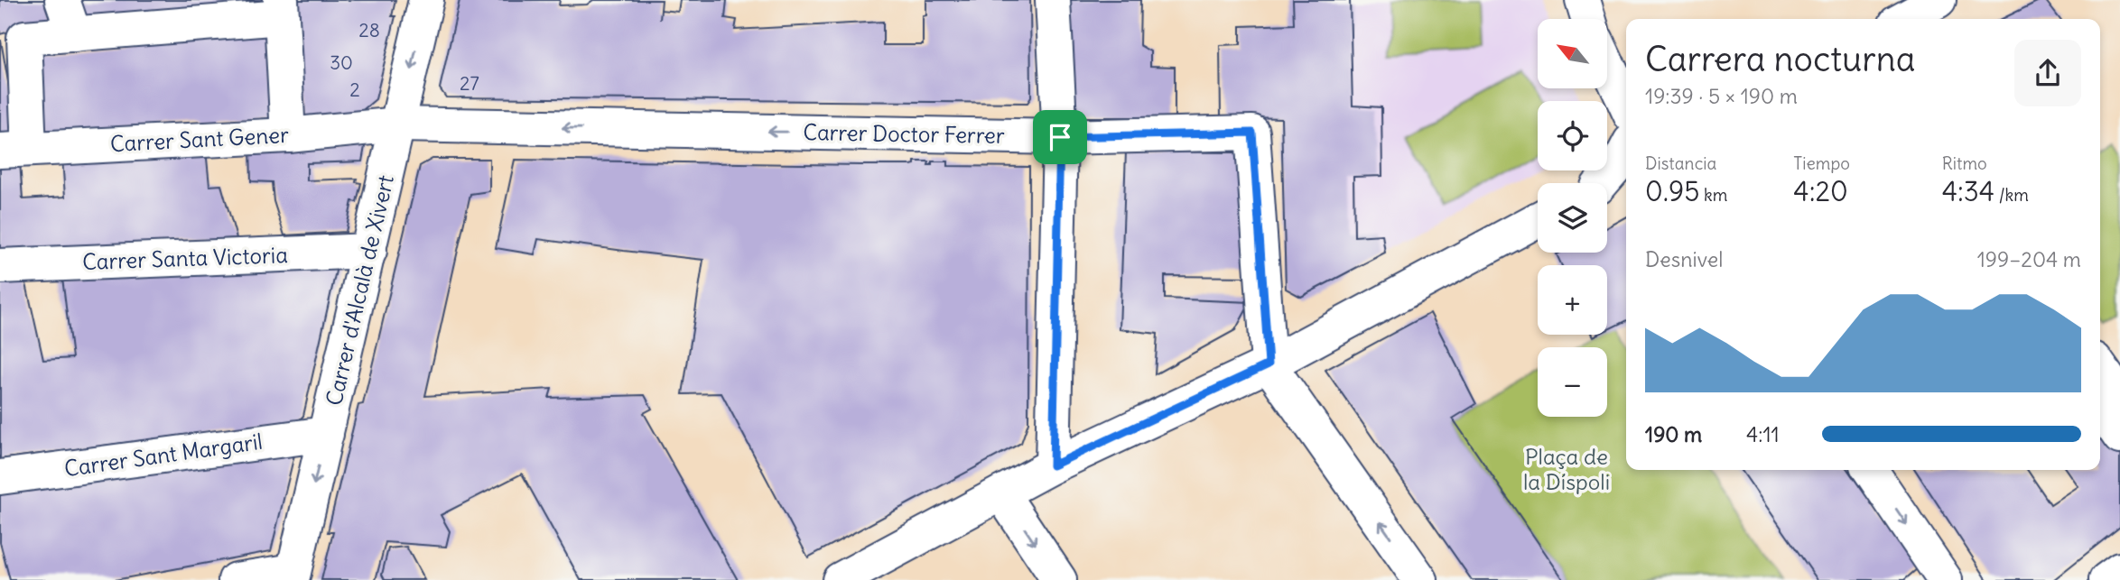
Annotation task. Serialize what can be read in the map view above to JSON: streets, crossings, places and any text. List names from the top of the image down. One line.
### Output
{"streets":{"street":["Carrer Doctor Ferrer","Carrer Sant Gener","Carrer Santa Victoria","Carrer d'Alcalà de Xivert","Carrer Sant Margaril"]},"crossings":[["Carrer Doctor Ferrer","Carrer Sant Gener"],["Carrer Doctor Ferrer","Carrer d'Alcalà de Xivert"],["Carrer Sant Gener","Carrer d'Alcalà de Xivert"],["Carrer Santa Victoria","Carrer d'Alcalà de Xivert"],["Carrer d'Alcalà de Xivert","Carrer Sant Margaril"]],"one_way":["Carrer Doctor Ferrer"],"parks":["Plaça de la Díspoli"],"house_numbers":["28","30","27","2"],"north":"top left","page":{"map_buttons":["+","−"],"heading":["Carrera nocturna","19:39 · 5 × 190 m"],"stats":[["Distancia","0.95 km"],["Tiempo","4:20"],["Ritmo","4:34 /km"]],"chart":["Desnivel","199–204 m"],"list":[{"name":"190 m","note":"4:11"}]}}
